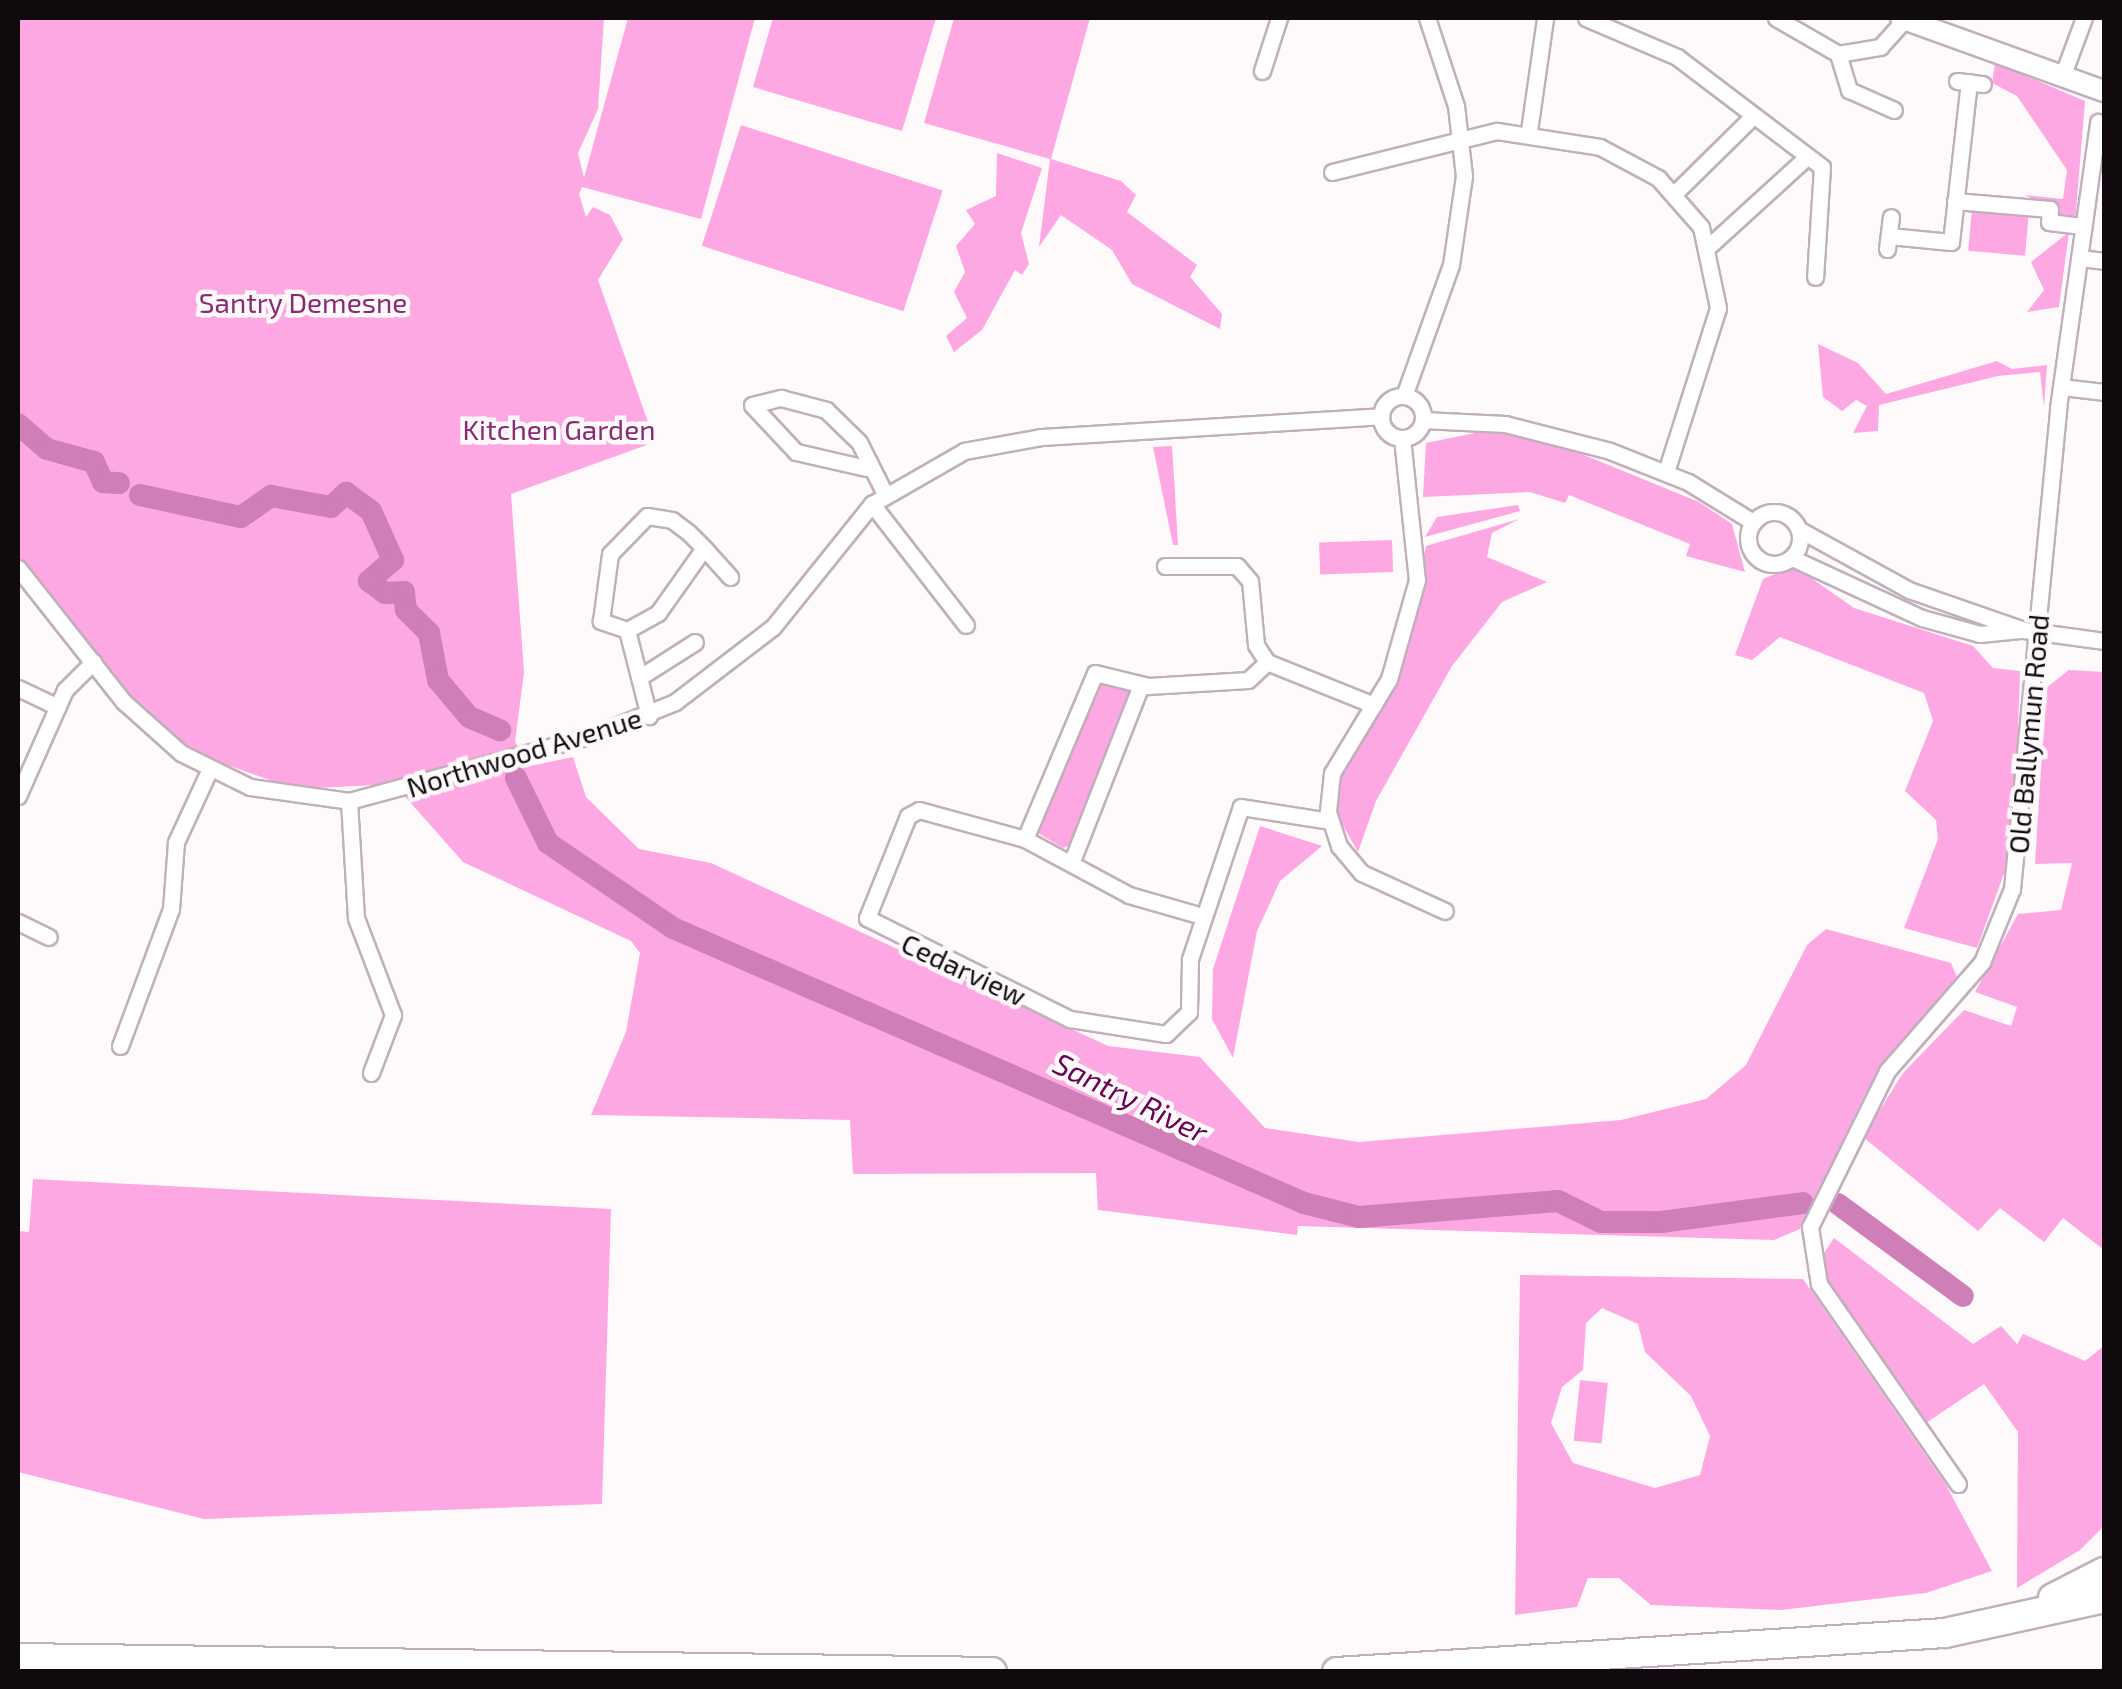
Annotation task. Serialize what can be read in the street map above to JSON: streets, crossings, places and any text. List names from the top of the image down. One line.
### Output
{"streets":{"street":["Old Ballymun Road","Northwood Avenue","Cedarview"]},"water":["Santry River"],"parks":["Santry Demesne","Kitchen Garden"]}
